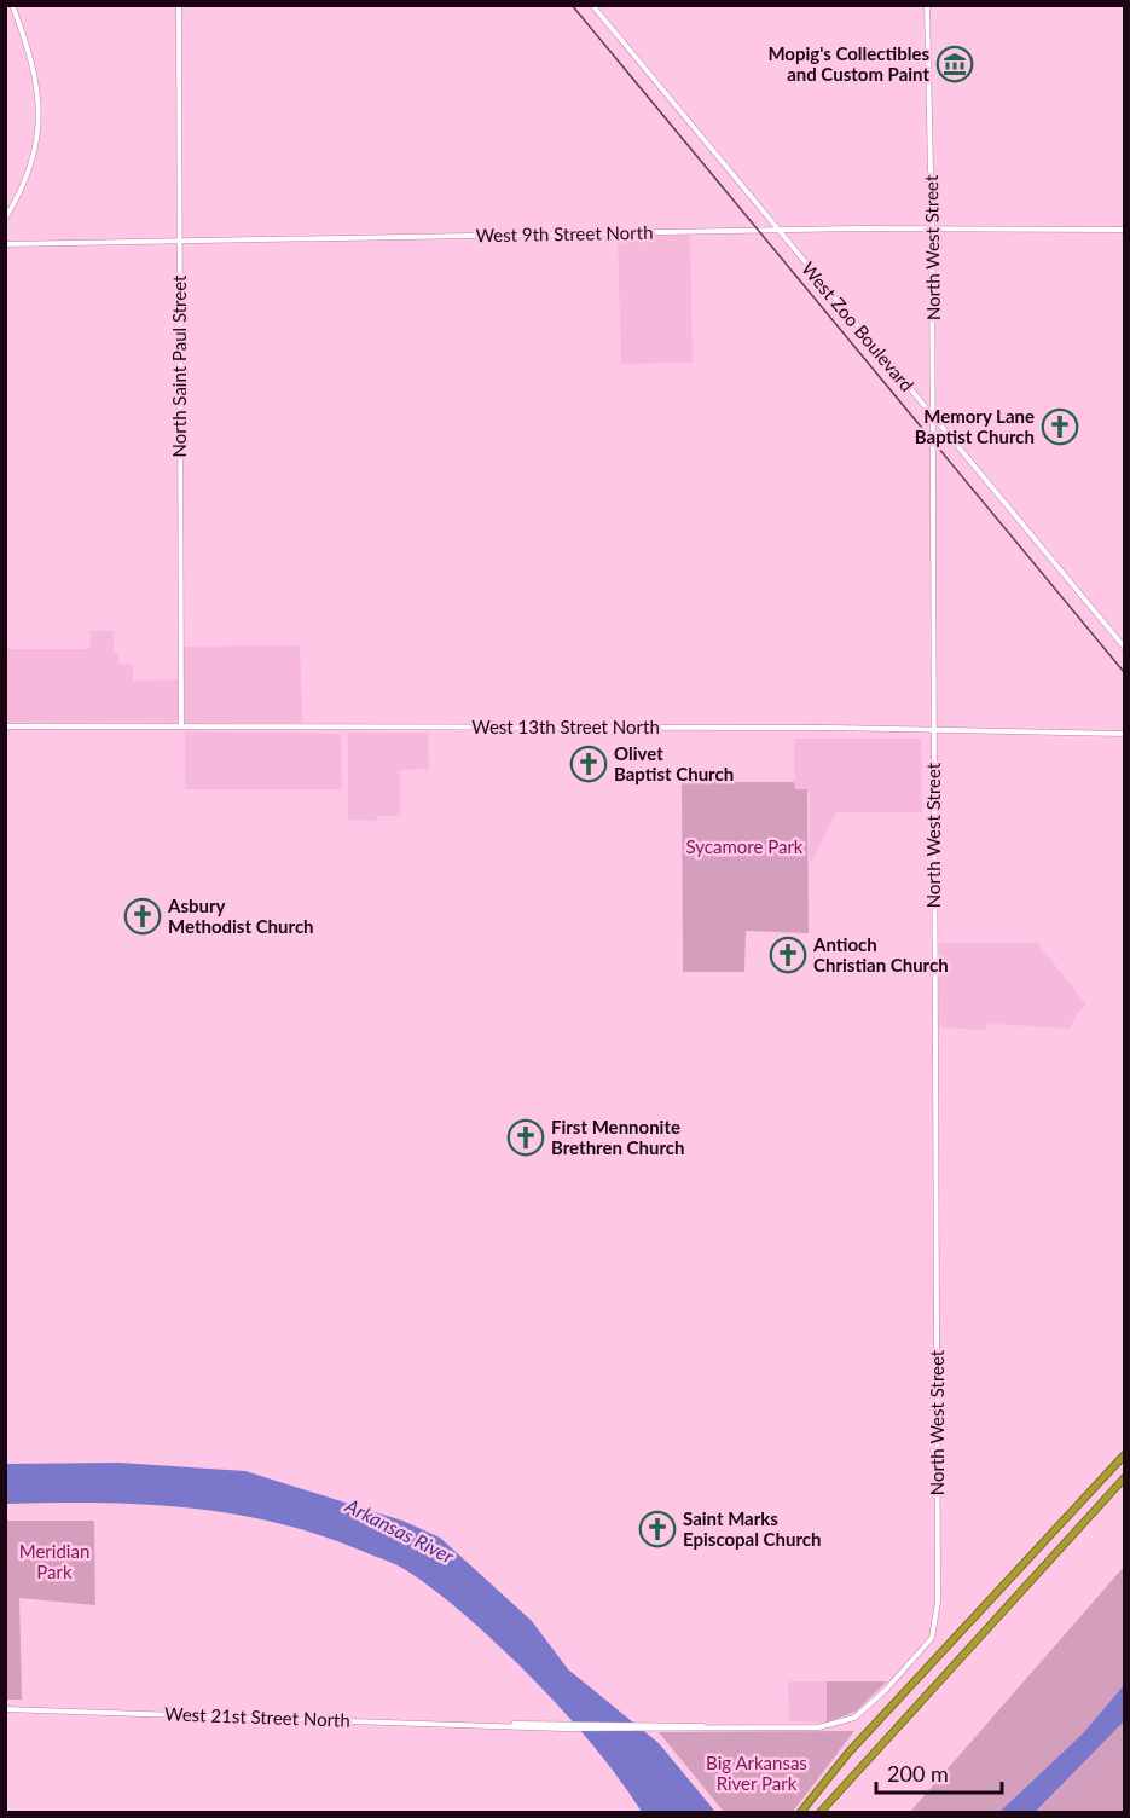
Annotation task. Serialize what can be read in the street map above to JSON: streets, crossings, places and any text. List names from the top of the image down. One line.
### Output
{"streets":{"main road":["West 9th Street North","North West Street","West Zoo Boulevard","North Saint Paul Street","West 13th Street North","West 21st Street North"]},"crossings":[["West 9th Street North","North West Street"],["West 9th Street North","West Zoo Boulevard"],["West 9th Street North","North Saint Paul Street"],["North West Street","West Zoo Boulevard"],["North West Street","West 13th Street North"],["North West Street","West 21st Street North"],["North Saint Paul Street","West 13th Street North"]],"water":["Arkansas River"],"parks":["Sycamore Park","Meridian Park","Big Arkansas River Park"],"places":{"museum":["Mopig's Collectibles and Custom Paint"],"church":["Memory Lane Baptist Church","Olivet Baptist Church","Asbury Methodist Church","Antioch Christian Church","First Mennonite Brethren Church","Saint Marks Episcopal Church"]},"scale_bar":"200 m"}
